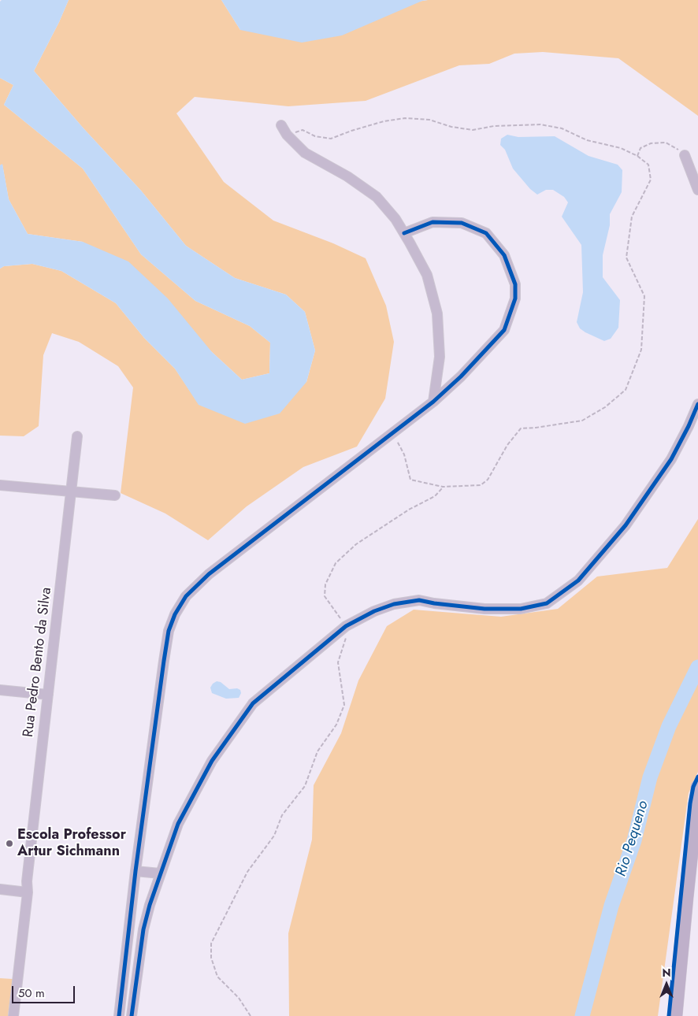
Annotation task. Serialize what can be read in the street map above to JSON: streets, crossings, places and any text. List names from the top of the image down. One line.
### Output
{"streets":{"street":["Rua Pedro Bento da Silva"]},"water":["Rio Pequeno"],"places":["Escola Professor Artur Sichmann"],"scale_bar":"50 m","north":"top"}
